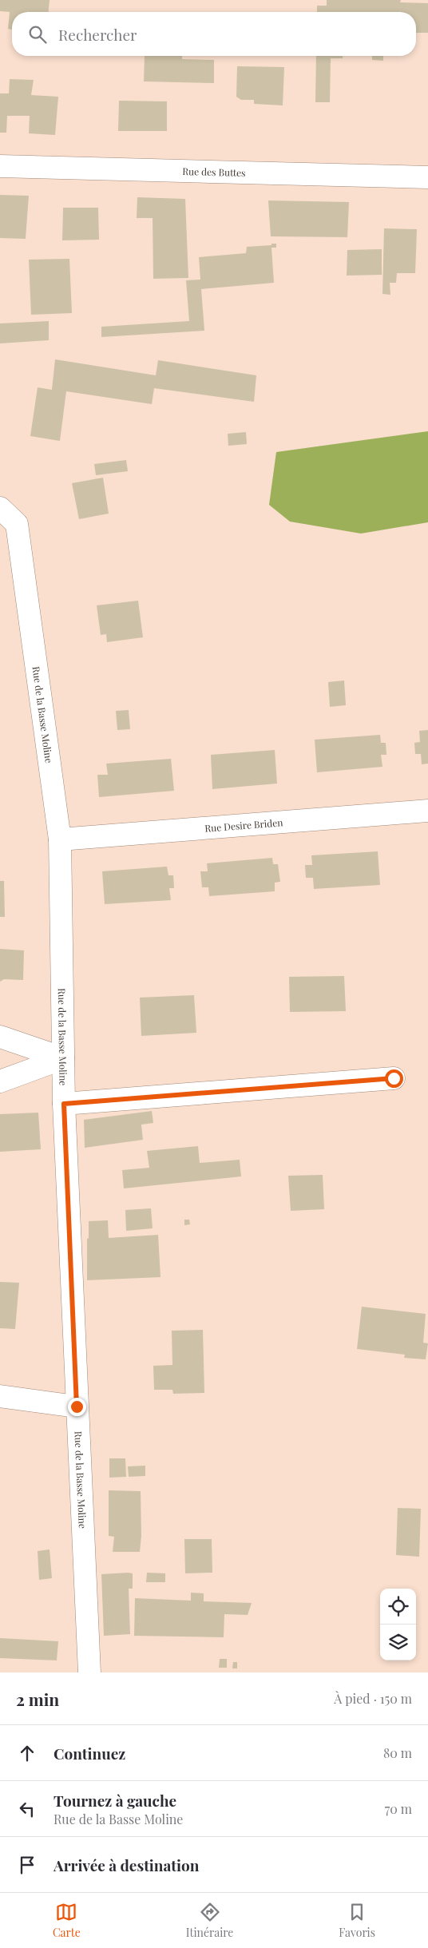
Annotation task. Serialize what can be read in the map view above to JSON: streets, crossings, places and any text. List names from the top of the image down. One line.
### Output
{"streets":{"street":["Rue des Buttes","Rue de la Basse Moline","Rue Desire Briden"]},"crossings":[["Rue de la Basse Moline","Rue Desire Briden"]],"page":{"search":"Rechercher","heading":["2 min","À pied · 150 m"],"list":[["Continuez","80 m"],["Tournez à gauche","Rue de la Basse Moline","70 m"],"Arrivée à destination"],"nav":["Carte","Itinéraire","Favoris"]}}
